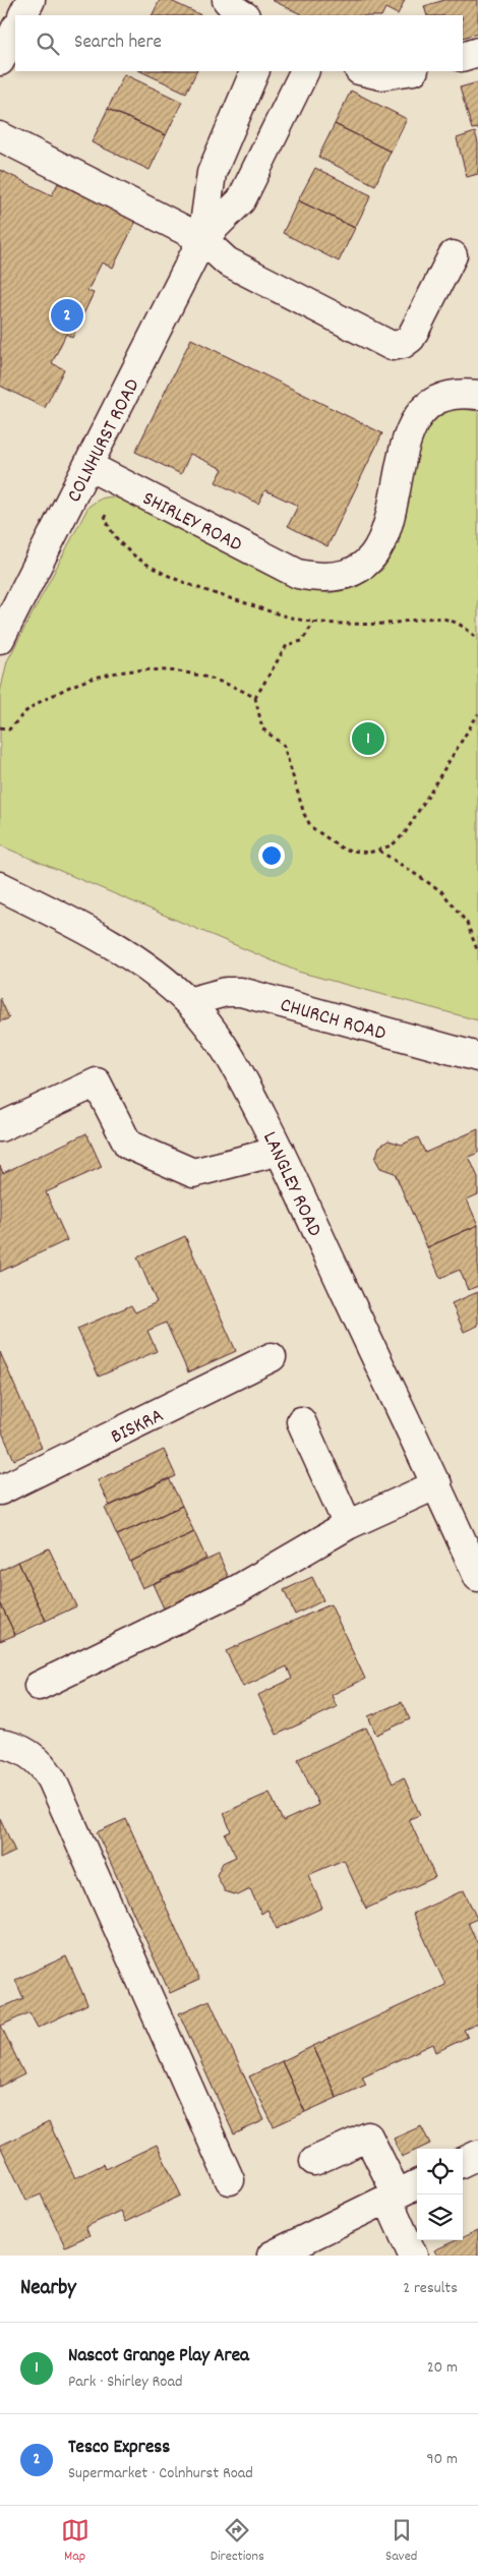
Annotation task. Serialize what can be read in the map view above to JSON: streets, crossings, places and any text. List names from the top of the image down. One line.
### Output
{"streets":{"street":["COLNHURST ROAD","SHIRLEY ROAD","CHURCH ROAD","LANGLEY ROAD","BISKRA"]},"crossings":[["COLNHURST ROAD","SHIRLEY ROAD"],["CHURCH ROAD","LANGLEY ROAD"]],"page":{"search":"Search here","pins":["2","1"],"heading":["Nearby","2 results"],"list":[{"mark":"1","name":"Nascot Grange Play Area","note":"Park · Shirley Road","value":"20 m"},{"mark":"2","name":"Tesco Express","note":"Supermarket · Colnhurst Road","value":"90 m"}],"nav":["Map","Directions","Saved"]}}
